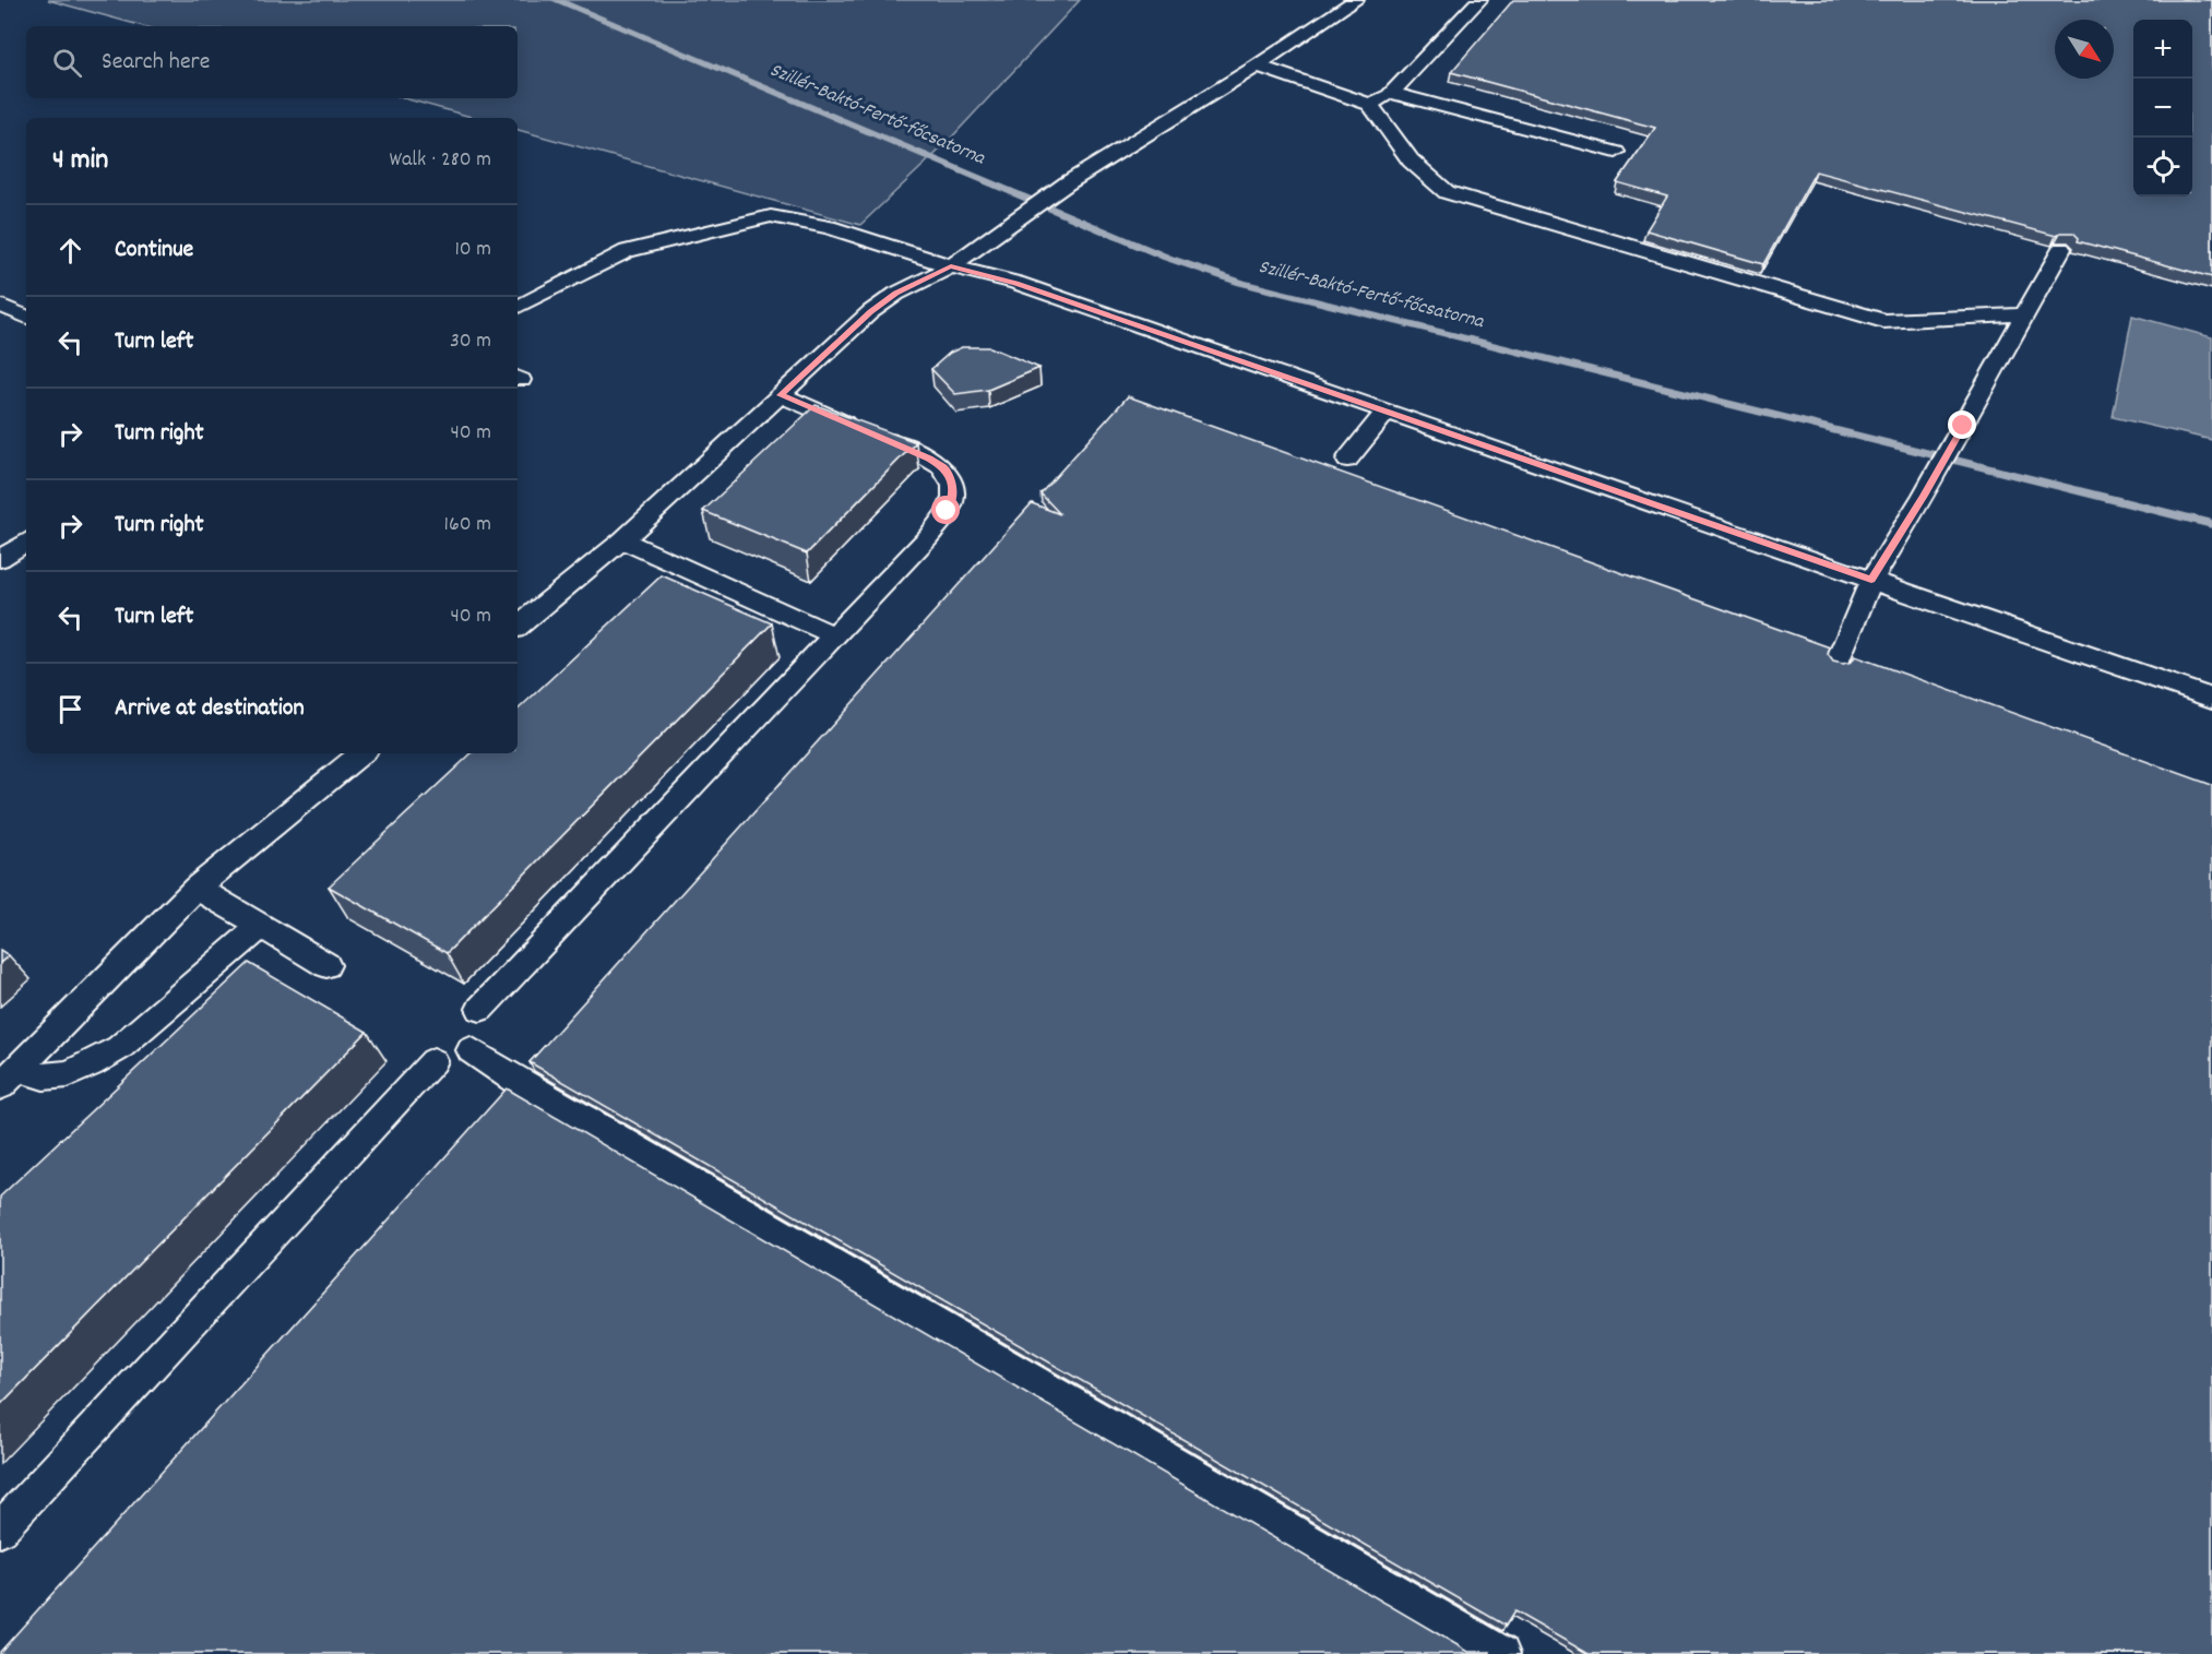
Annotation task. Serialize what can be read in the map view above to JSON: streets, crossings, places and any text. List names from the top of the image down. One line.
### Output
{"water":["Szillér-Baktó-Fertő-főcsatorna"],"north":"bottom right","page":{"map_buttons":["+","−"],"search":"Search here","heading":["4 min","Walk · 280 m"],"list":[["Continue","10 m"],["Turn left","30 m"],["Turn right","40 m"],["Turn right","160 m"],["Turn left","40 m"],"Arrive at destination"]}}
